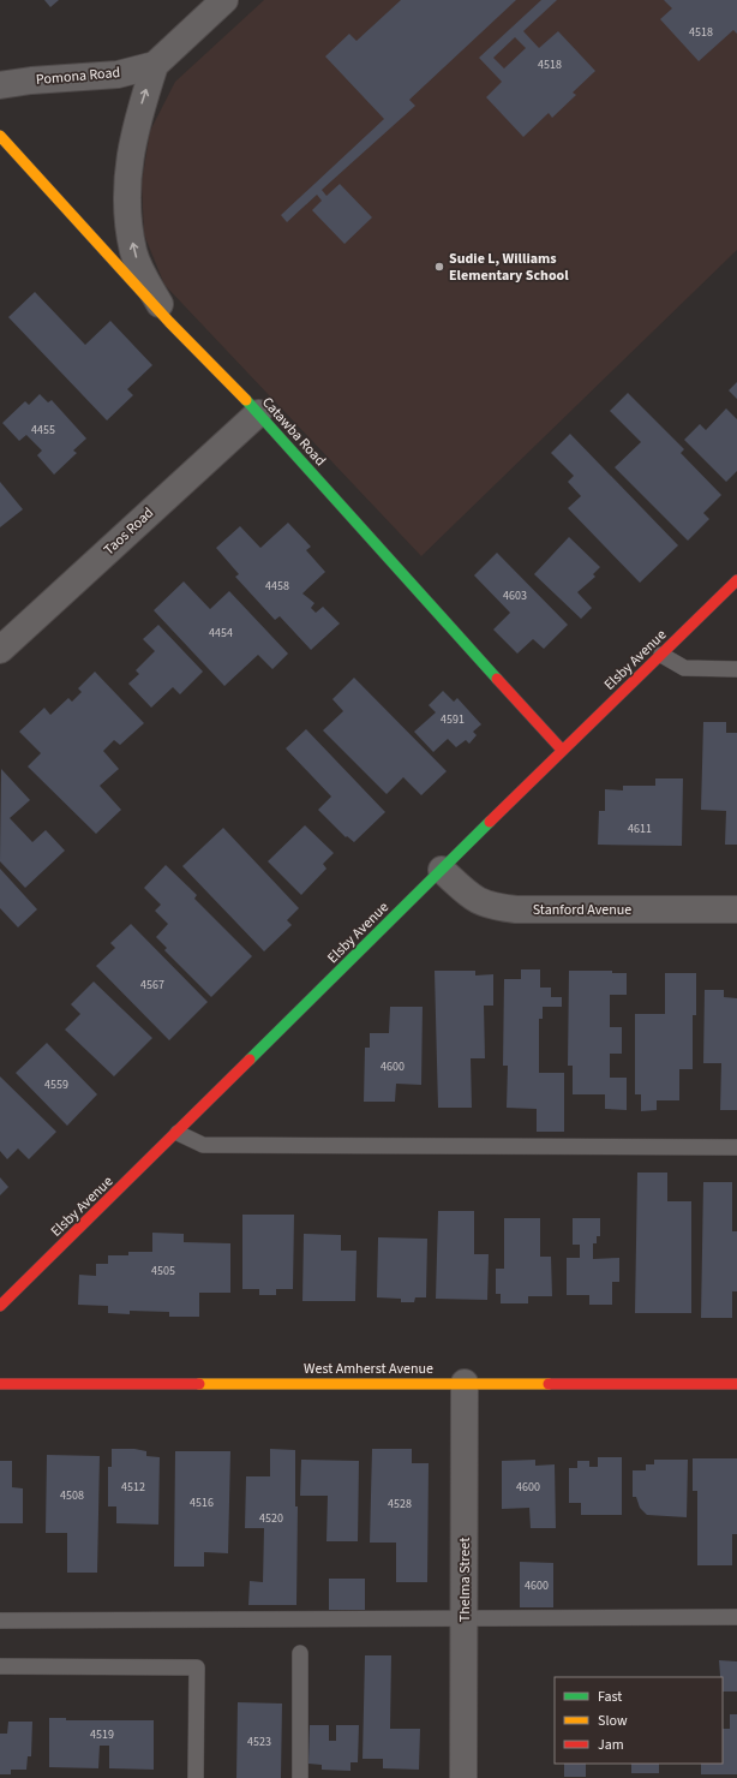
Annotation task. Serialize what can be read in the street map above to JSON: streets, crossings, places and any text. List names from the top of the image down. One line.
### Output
{"streets":{"street":["Pomona Road","Catawba Road","Taos Road","Elsby Avenue","Stanford Avenue","West Amherst Avenue","Thelma Street"]},"crossings":[["Pomona Road","Catawba Road"],["Catawba Road","Taos Road"],["Catawba Road","Elsby Avenue"],["Elsby Avenue","Stanford Avenue"],["West Amherst Avenue","Thelma Street"]],"one_way":["Pomona Road"],"places":["Sudie L, Williams Elementary School"],"house_numbers":["4518","4518","4455","4458","4603","4454","4591","4611","4567","4600","4559","4505","4512","4600","4508","4516","4528","4520","4600","4519","4523"],"legend":["Fast","Slow","Jam"]}
